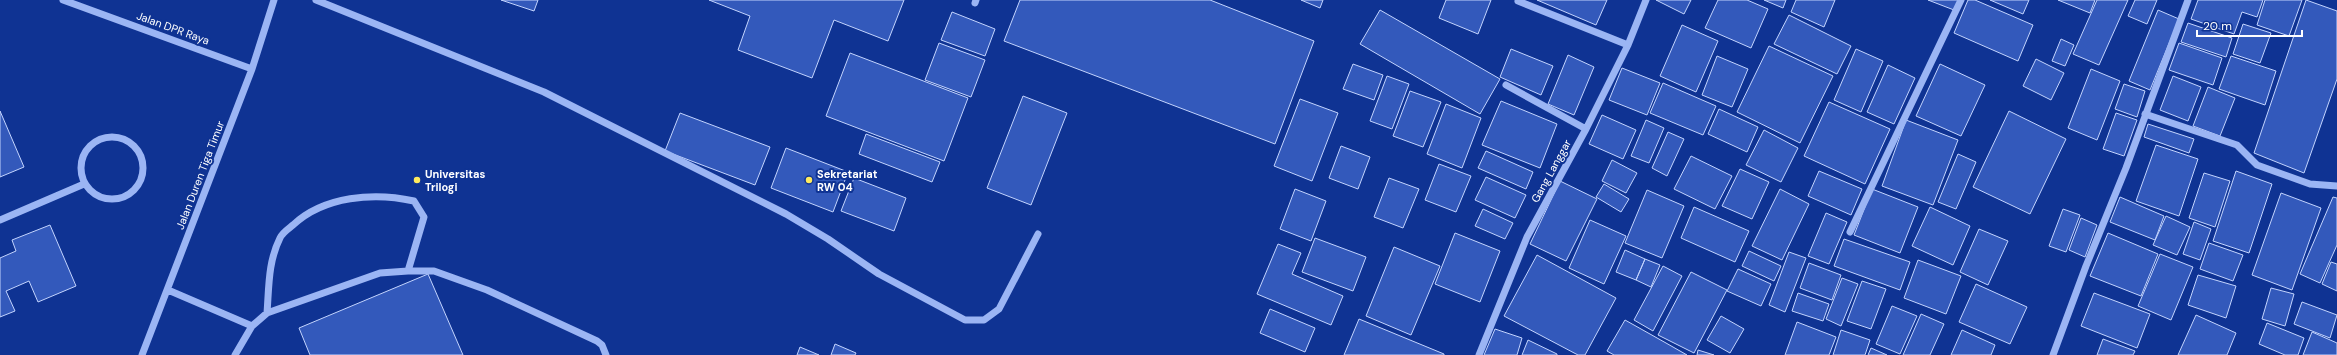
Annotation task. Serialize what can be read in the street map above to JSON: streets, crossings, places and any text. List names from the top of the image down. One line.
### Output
{"streets":{"street":["Jalan DPR Raya","Gang Langgar","Jalan Duren Tiga Timur"]},"crossings":[["Jalan DPR Raya","Jalan Duren Tiga Timur"]],"places":["Universitas Trilogi","Sekretariat RW 04"],"scale_bar":"20 m"}
